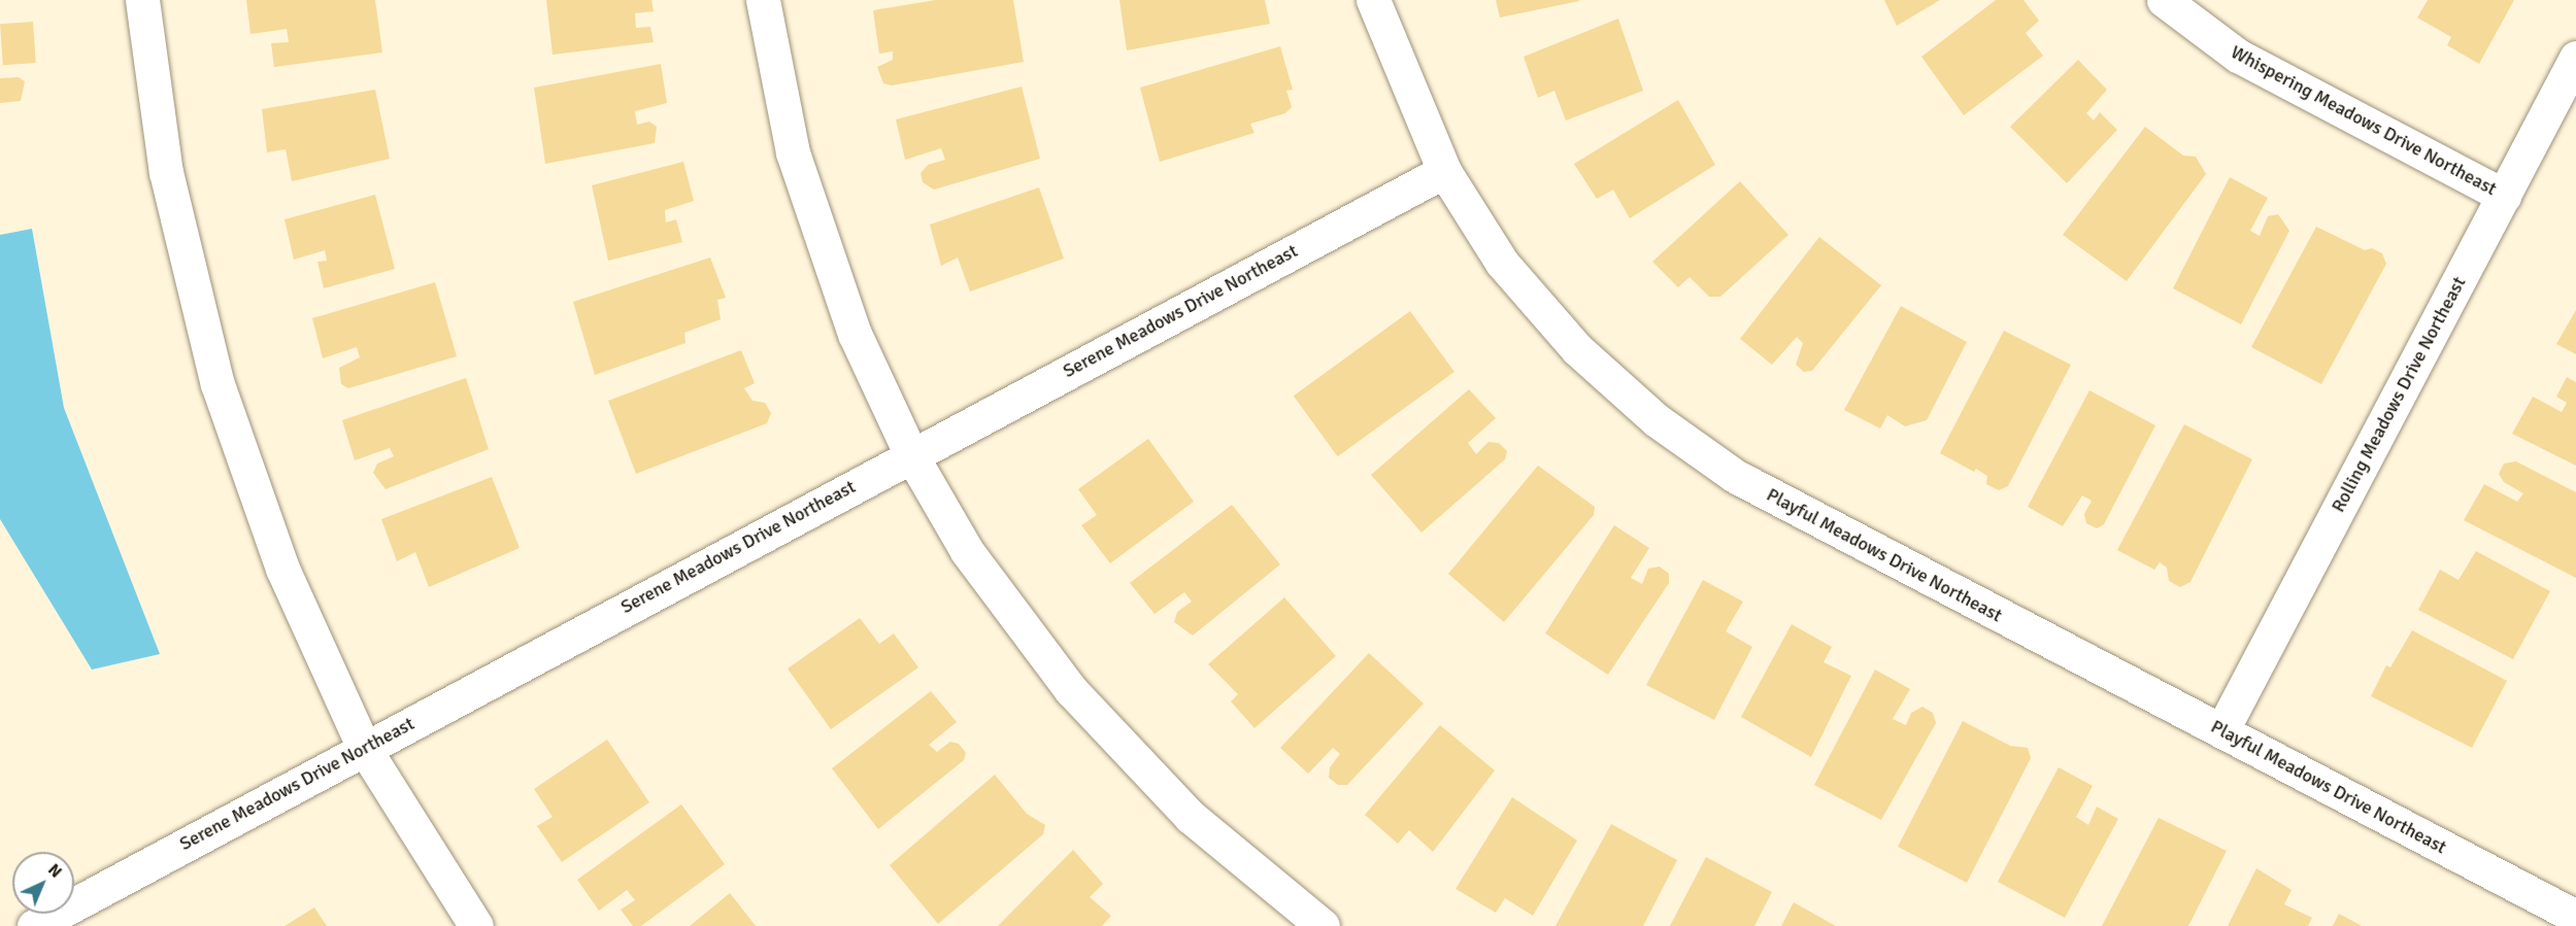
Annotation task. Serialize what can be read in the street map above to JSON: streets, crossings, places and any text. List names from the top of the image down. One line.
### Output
{"streets":{"street":["Whispering Meadows Drive Northeast","Serene Meadows Drive Northeast","Rolling Meadows Drive Northeast","Playful Meadows Drive Northeast"]},"crossings":[["Whispering Meadows Drive Northeast","Rolling Meadows Drive Northeast"],["Serene Meadows Drive Northeast","Playful Meadows Drive Northeast"],["Rolling Meadows Drive Northeast","Playful Meadows Drive Northeast"]],"north":"top right"}
